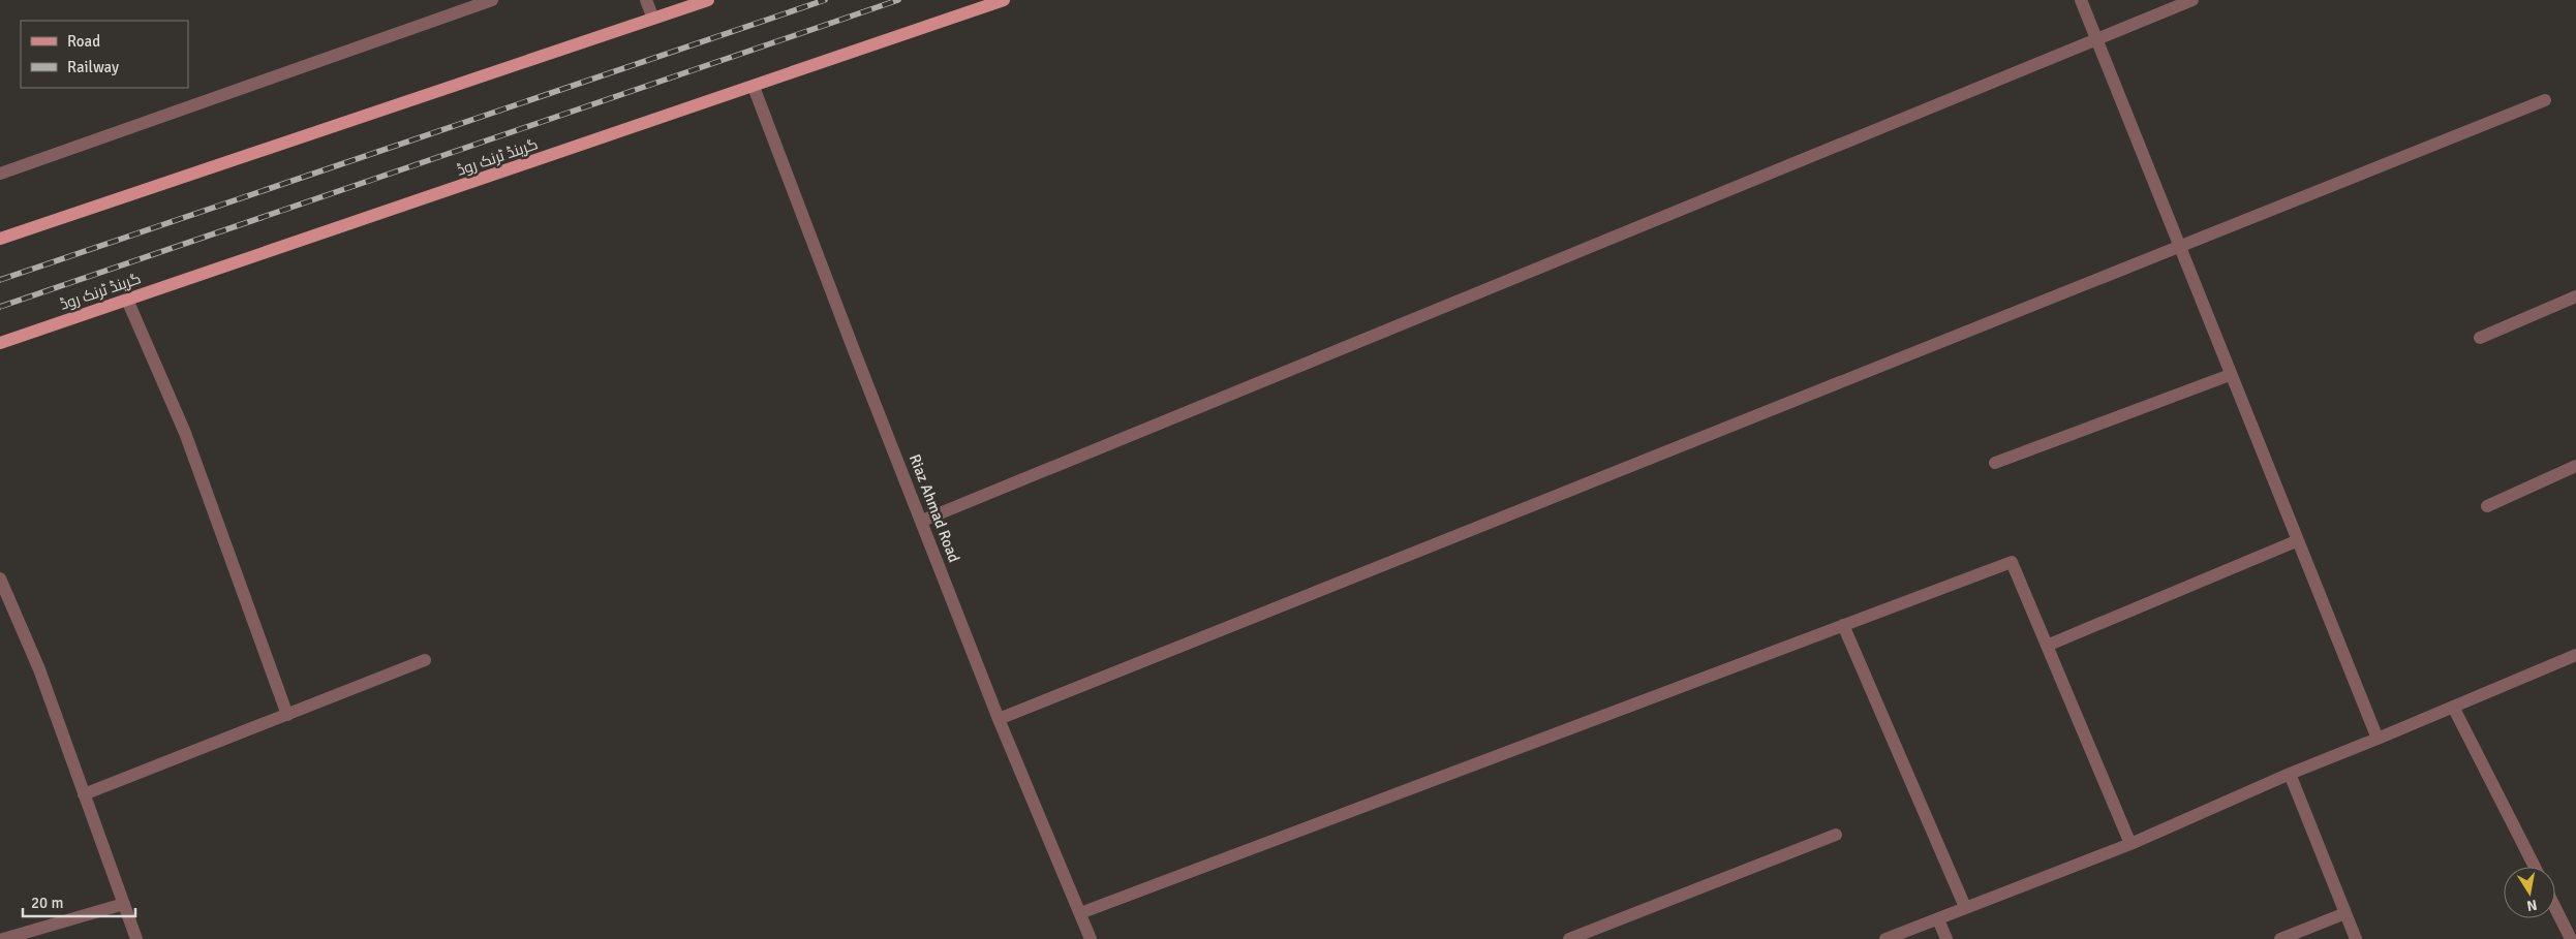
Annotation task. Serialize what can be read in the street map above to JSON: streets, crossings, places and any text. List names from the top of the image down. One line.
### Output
{"streets":{"main road":["گرینڈ ٹرنک روڈ"],"street":["Riaz Ahmad Road"]},"crossings":[["گرینڈ ٹرنک روڈ","Riaz Ahmad Road"]],"legend":["Road","Railway"],"scale_bar":"20 m","north":"bottom"}
